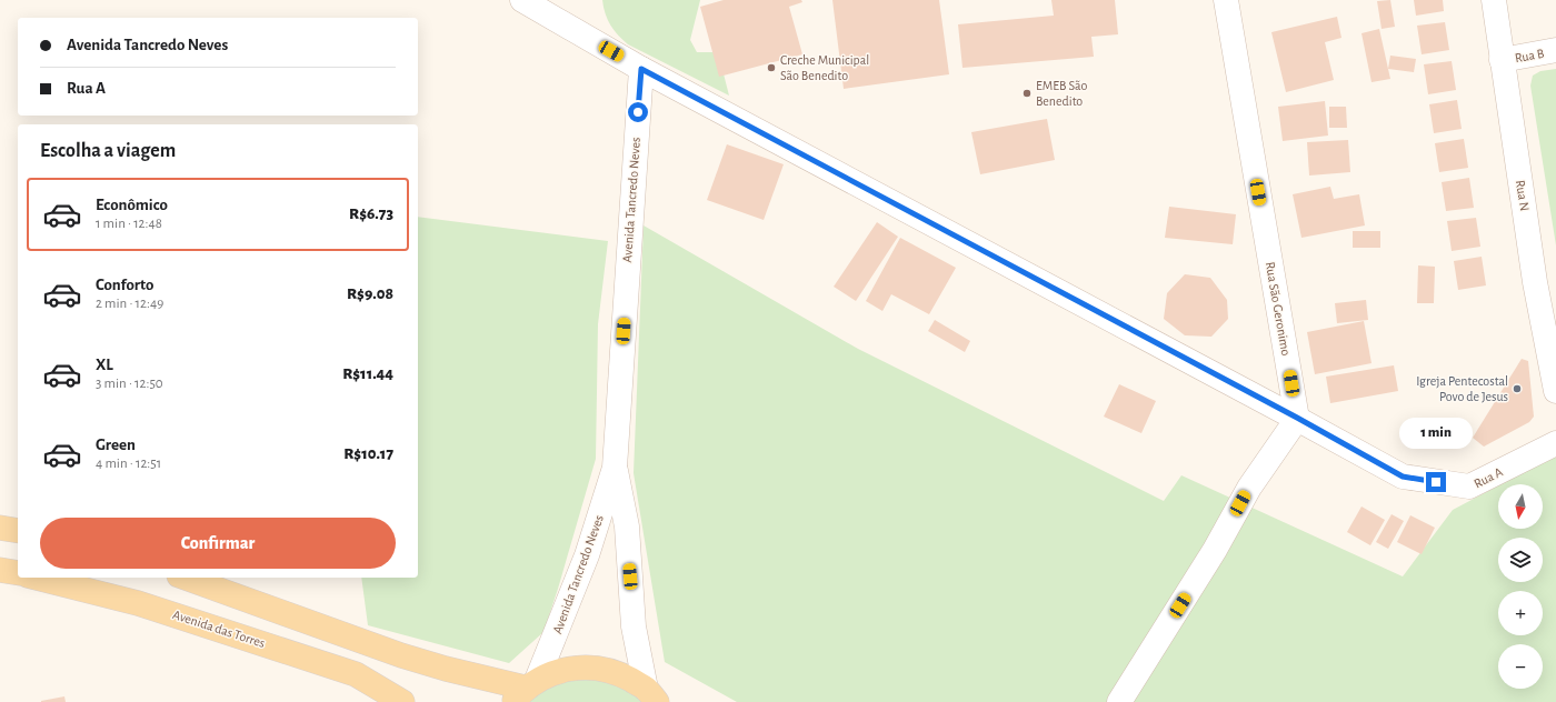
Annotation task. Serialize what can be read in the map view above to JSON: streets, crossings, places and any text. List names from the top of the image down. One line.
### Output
{"streets":{"main road":["Avenida das Torres"],"street":["Rua B","Rua N","Avenida Tancredo Neves","Rua São Geronimo","Rua A"]},"crossings":[["Rua B","Rua N"],["Avenida Tancredo Neves","Rua A"],["Rua São Geronimo","Rua A"]],"places":["Creche Municipal São Benedito","EMEB São Benedito","Igreja Pentecostal Povo de Jesus"],"north":"bottom","page":{"banner":["Avenida Tancredo Neves","Rua A"],"heading":"Escolha a viagem","list":[{"name":"Econômico","note":"1 min · 12:48","value":"R$6.73"},{"name":"Conforto","note":"2 min · 12:49","value":"R$9.08"},{"name":"XL","note":"3 min · 12:50","value":"R$11.44"},{"name":"Green","note":"4 min · 12:51","value":"R$10.17"}],"bubble":"1 min","map_buttons":["+","−"],"buttons":"Confirmar"}}
